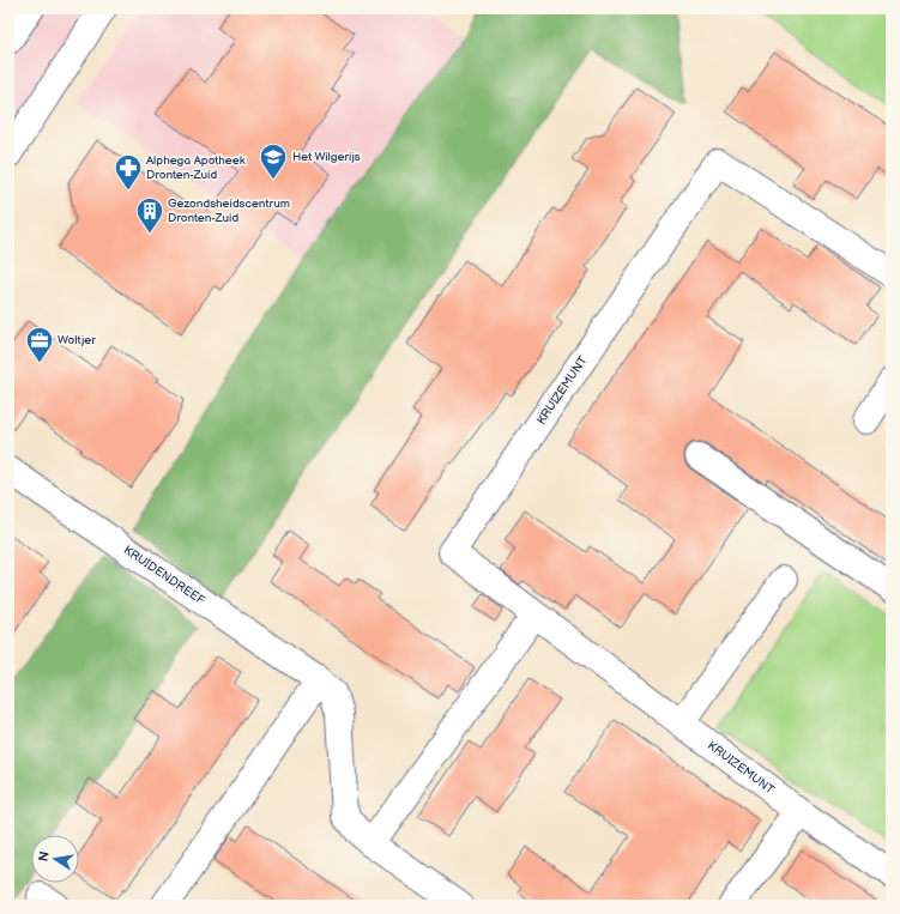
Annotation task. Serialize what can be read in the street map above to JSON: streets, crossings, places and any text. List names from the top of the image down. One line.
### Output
{"streets":{"street":["KRUIZEMUNT","KRUIDENDREEF"]},"places":{"school or university":["Het Wilgerijs"],"pharmacy":["Alphega Apotheek Dronten-Zuid"],"building":["Gezondsheidscentrum Dronten-Zuid"],"office":["Woltjer"]},"north":"left"}
